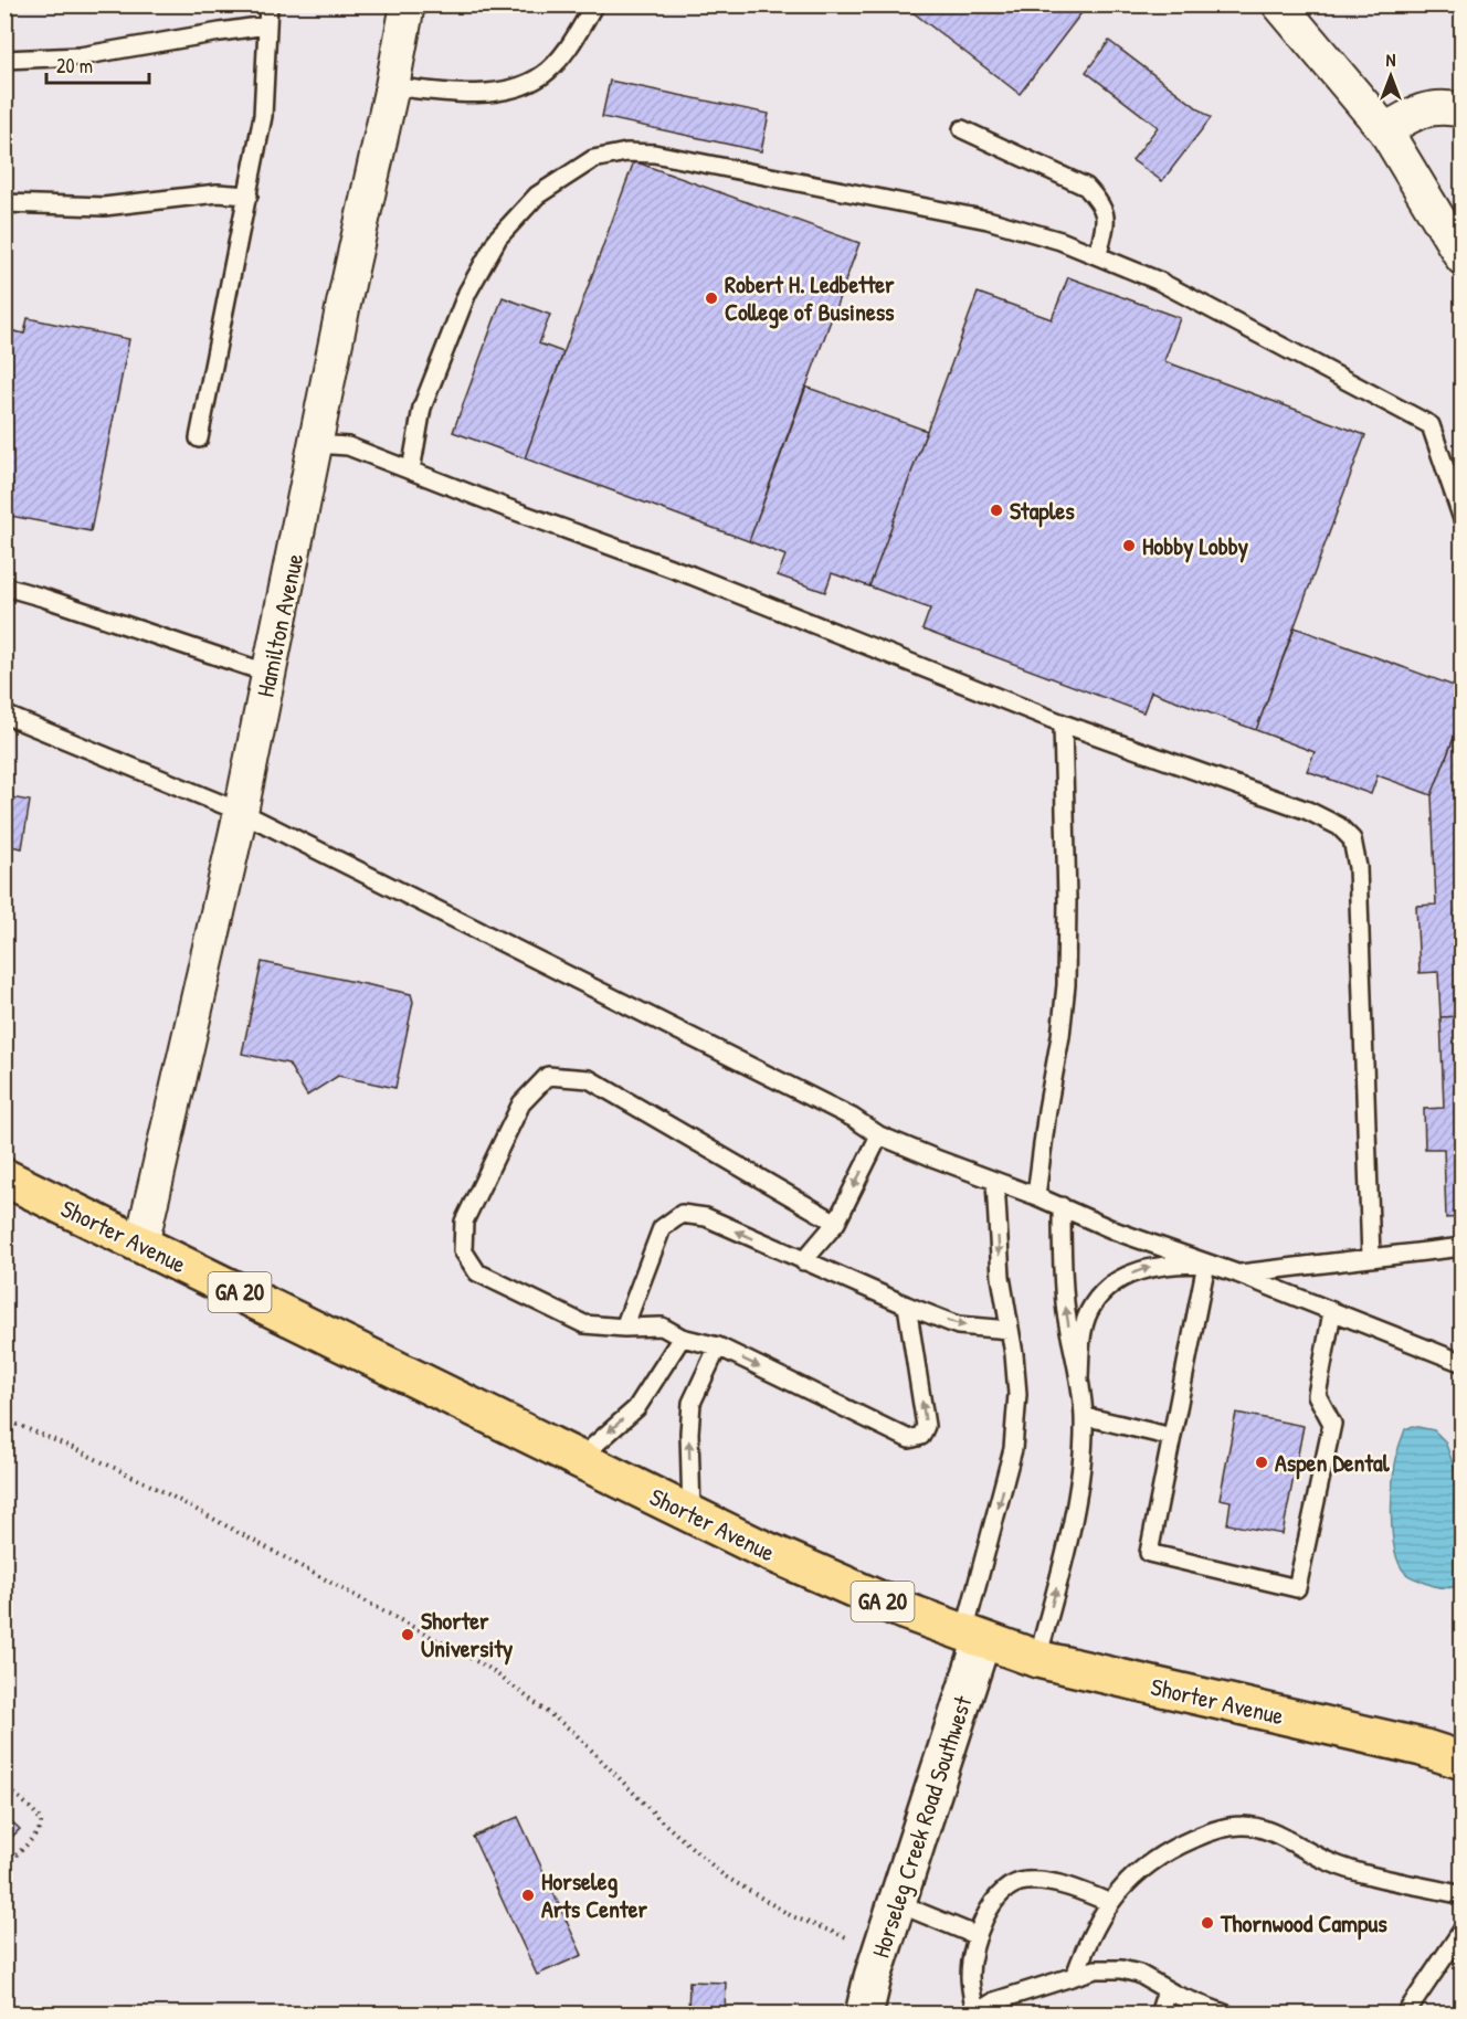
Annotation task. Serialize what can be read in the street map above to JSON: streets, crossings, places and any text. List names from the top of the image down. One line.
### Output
{"streets":{"main road":["Shorter Avenue","GA 20"],"street":["Hamilton Avenue","Horseleg Creek Road Southwest"]},"crossings":[["Hamilton Avenue","Shorter Avenue"],["Shorter Avenue","Horseleg Creek Road Southwest"]],"places":["Robert H. Ledbetter College of Business","Staples","Hobby Lobby","Aspen Dental","Shorter University","Horseleg Arts Center","Thornwood Campus"],"scale_bar":"20 m","north":"top"}
